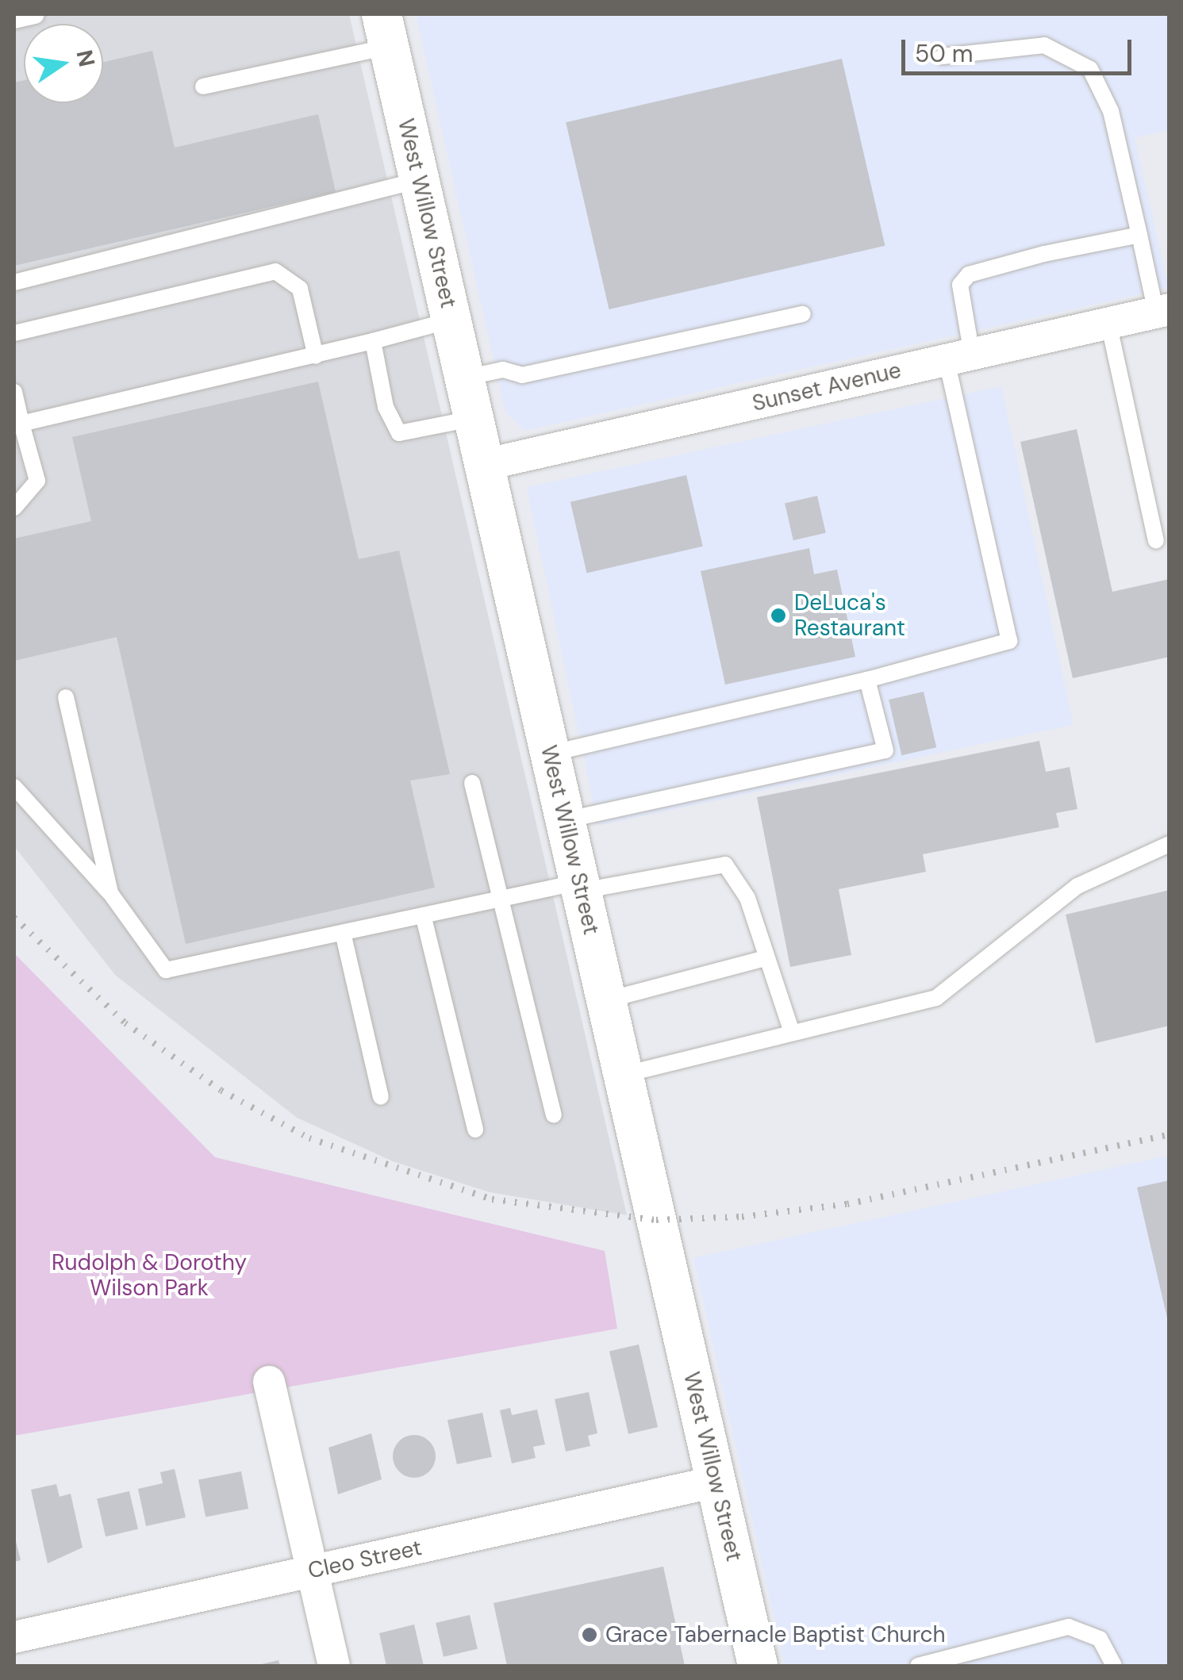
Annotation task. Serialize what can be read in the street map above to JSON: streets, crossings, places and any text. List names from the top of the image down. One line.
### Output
{"streets":{"street":["West Willow Street","Sunset Avenue","Cleo Street"]},"crossings":[["West Willow Street","Sunset Avenue"],["West Willow Street","Cleo Street"]],"parks":["Rudolph & Dorothy Wilson Park"],"places":["DeLuca's Restaurant","Grace Tabernacle Baptist Church"],"scale_bar":"50 m","north":"right"}
